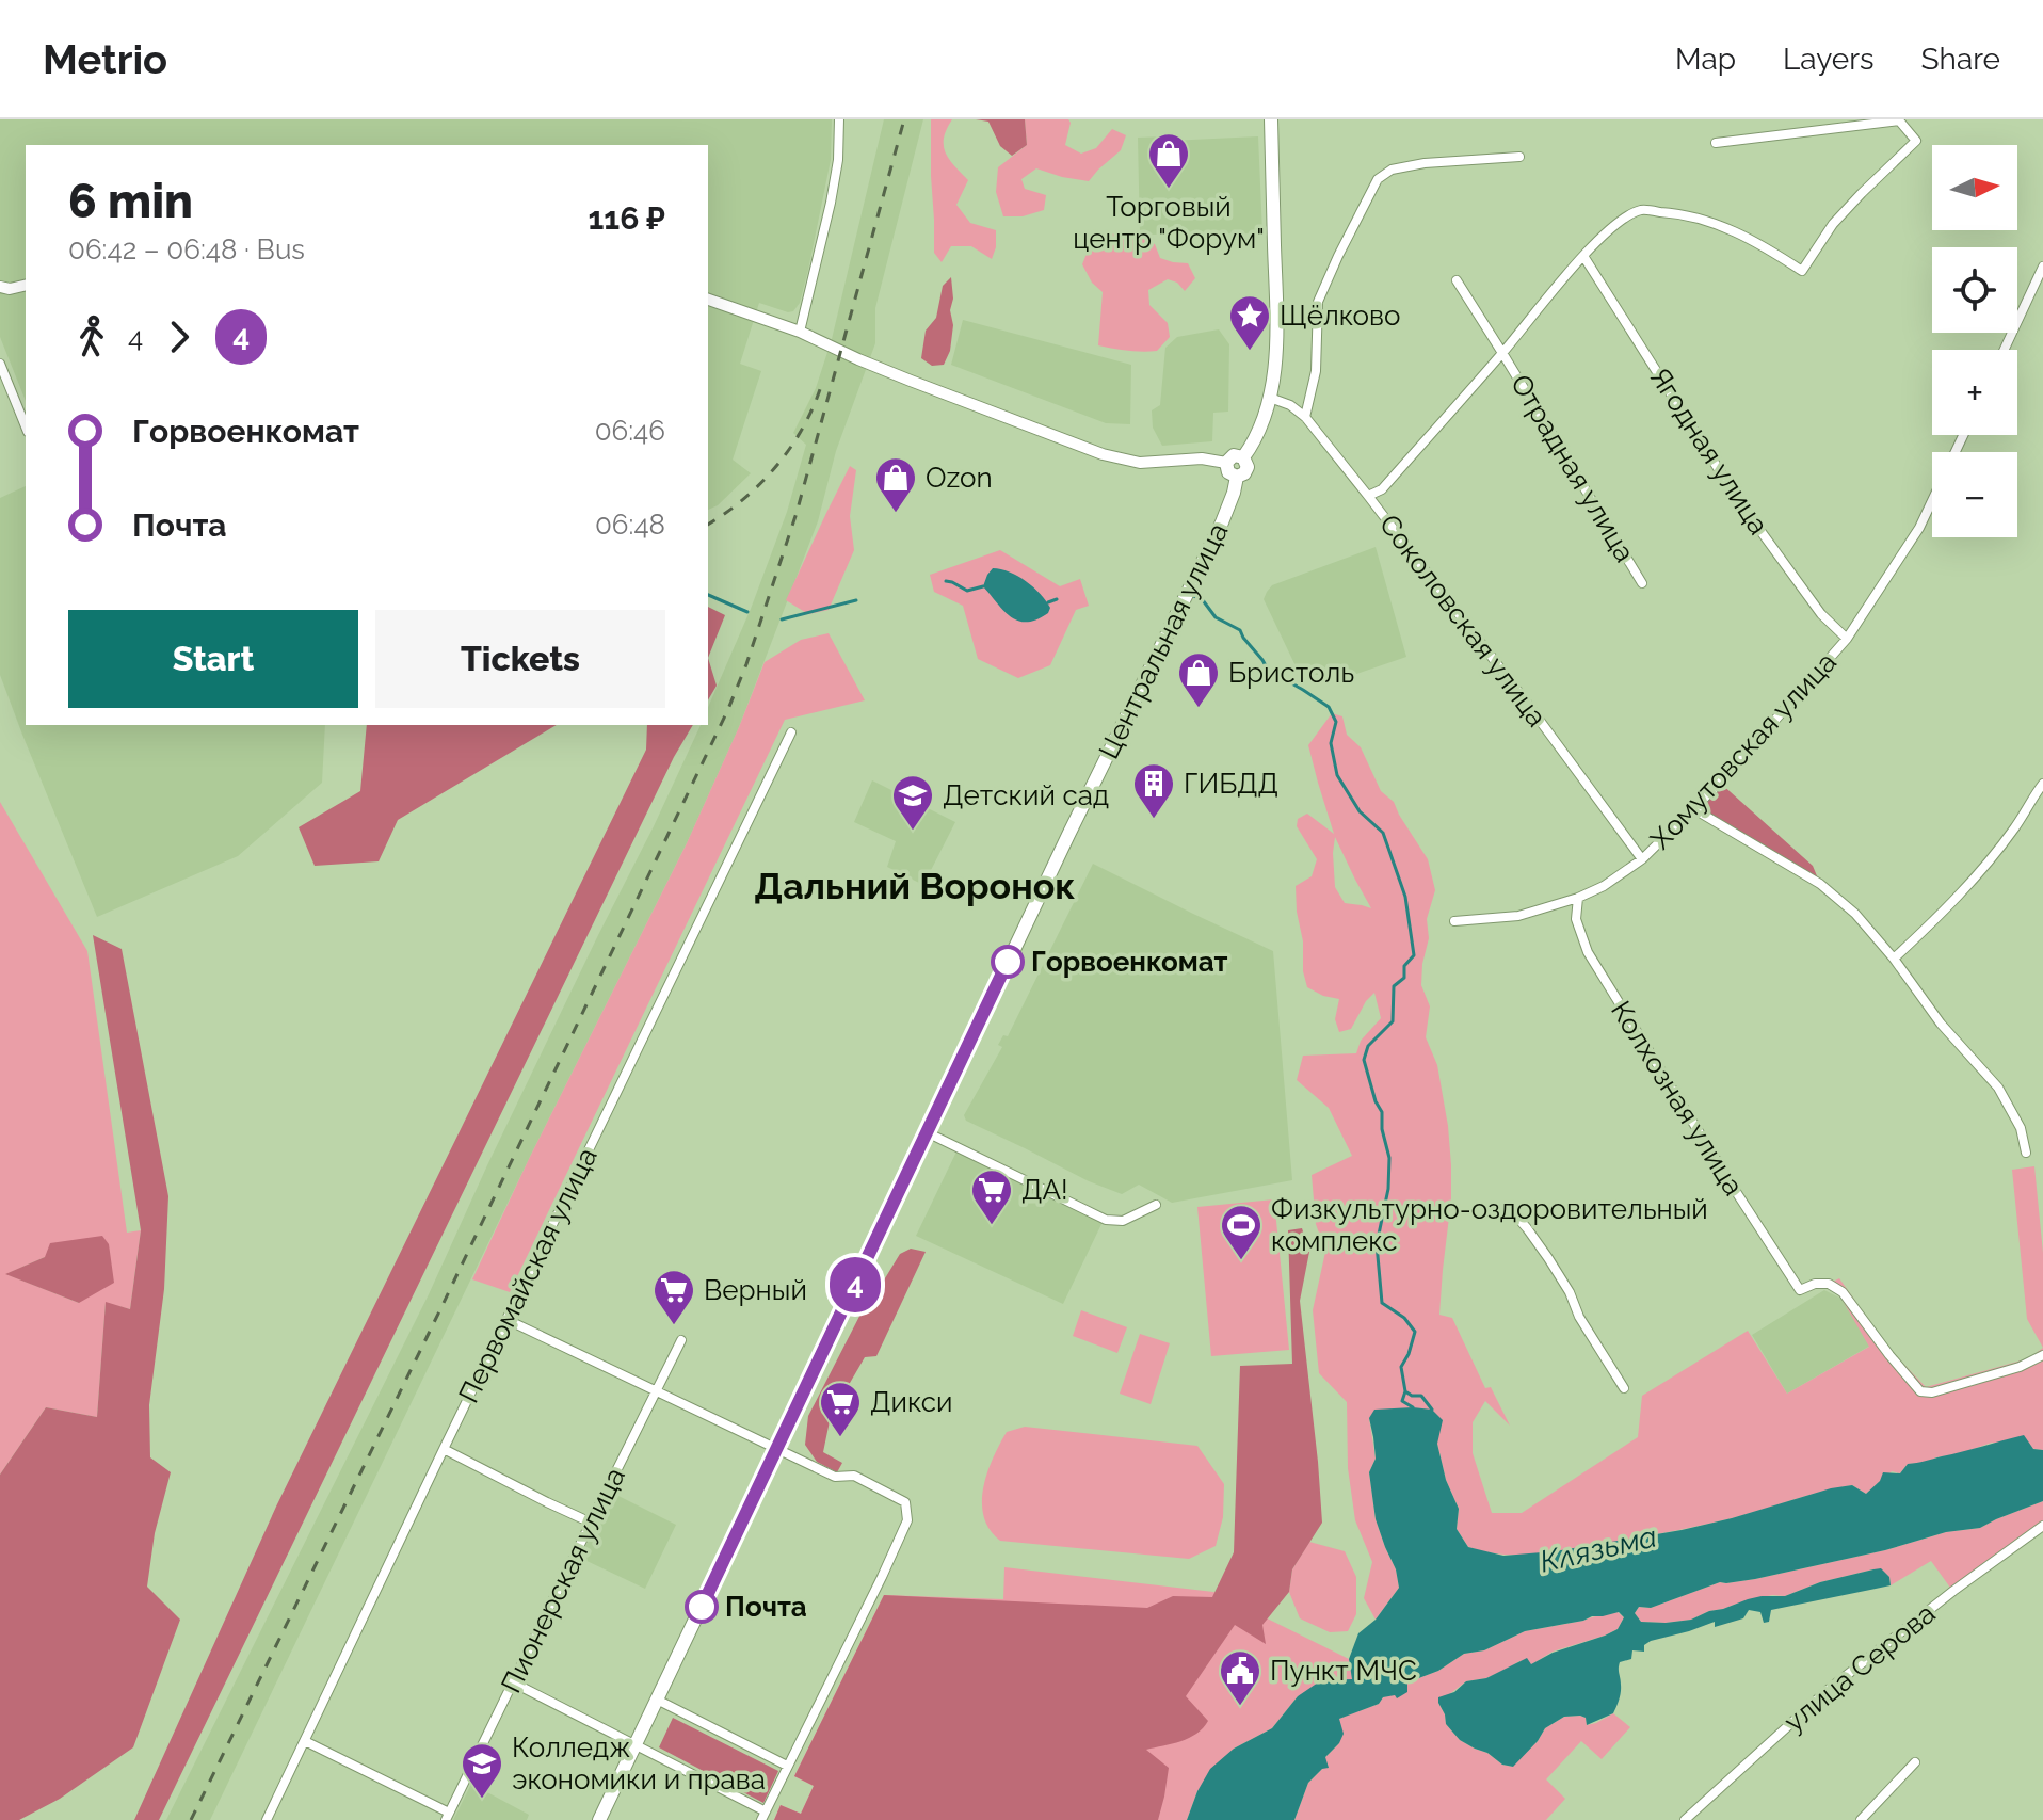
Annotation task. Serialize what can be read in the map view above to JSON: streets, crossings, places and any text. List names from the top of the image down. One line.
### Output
{"streets":{"main road":["Центральная улица"],"street":["Ягодная улица","Отрадная улица","Соколовская улица","Хомутовская улица","Колхозная улица","Первомайская улица","Пионерская улица","улица Серова"]},"crossings":[["Ягодная улица","Отрадная улица"],["Ягодная улица","Хомутовская улица"],["Отрадная улица","Соколовская улица"],["Соколовская улица","Центральная улица"],["Соколовская улица","Хомутовская улица"],["Хомутовская улица","Колхозная улица"]],"districts":["Дальний Воронок"],"water":["Клязьма"],"places":{"shop":["Торговый центр \"Форум\"","Ozon","Бристоль"],"place":["Щёлково"],"building":["ГИБДД"],"school or university":["Детский сад","Колледж экономики и права"],"other":["Горвоенкомат","Почта"],"supermarket":["ДА!","Верный","Дикси"],"sports":["Физкультурно-оздоровительный комплекс"],"public building":["Пункт МЧС"]},"lines":["bus line 4"],"north":"right","page":{"header":"Metrio","nav":["Map","Layers","Share"],"on_map":"4","map_buttons":["+","−"],"heading":["6 min","06:42 – 06:48 · Bus","116 ₽"],"legs":["4","4"],"list":[{"name":"Горвоенкомат","value":"06:46"},{"name":"Почта","value":"06:48"}],"buttons":["Start","Tickets"]}}
